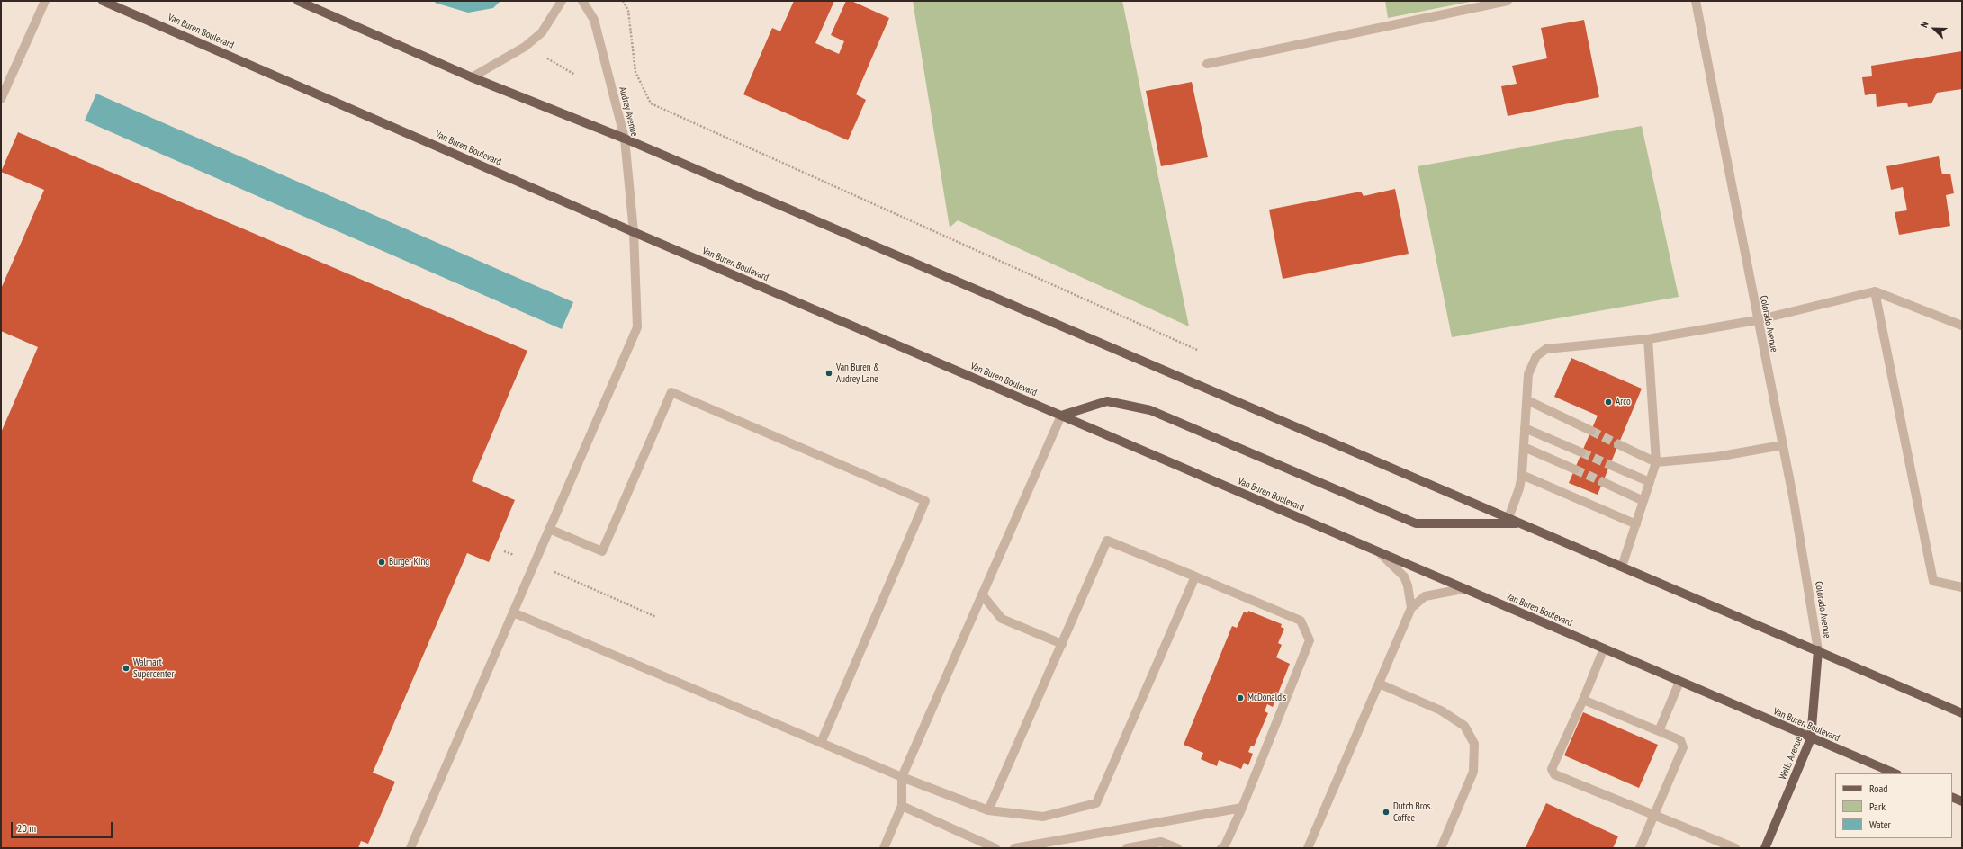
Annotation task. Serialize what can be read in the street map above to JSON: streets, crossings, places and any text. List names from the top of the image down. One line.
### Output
{"streets":{"main road":["Van Buren Boulevard","Wells Avenue"],"street":["Audrey Avenue","Colorado Avenue"]},"crossings":[["Van Buren Boulevard","Audrey Avenue"],["Van Buren Boulevard","Wells Avenue"],["Colorado Avenue","Wells Avenue"]],"places":["Van Buren & Audrey Lane","Arco","Burger King","Walmart Supercenter","McDonald's","Dutch Bros. Coffee"],"legend":["Road","Park","Water"],"scale_bar":"20 m","north":"top left"}
